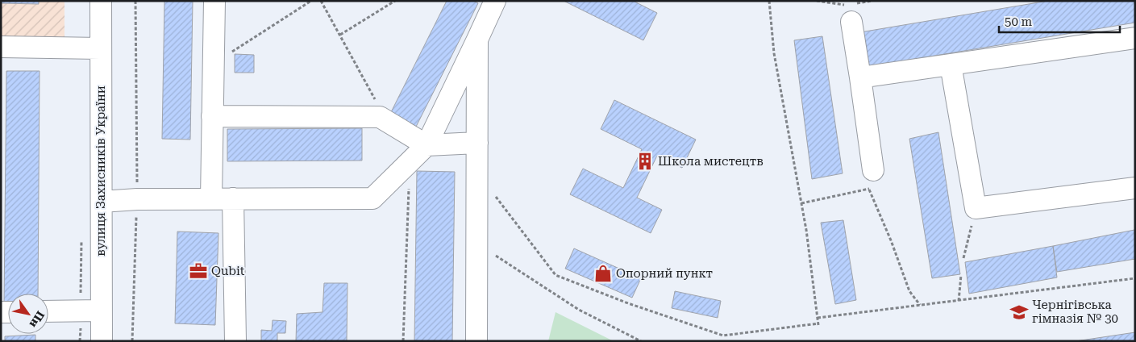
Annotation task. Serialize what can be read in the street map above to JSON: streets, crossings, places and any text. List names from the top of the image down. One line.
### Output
{"streets":{"street":["вулиця Захисників України"]},"places":{"building":["Школа мистецтв"],"office":["Qubit"],"shop":["Опорний пункт"],"school or university":["Чернігівська гімназія № 30"]},"scale_bar":"50 m","north":"bottom right"}
